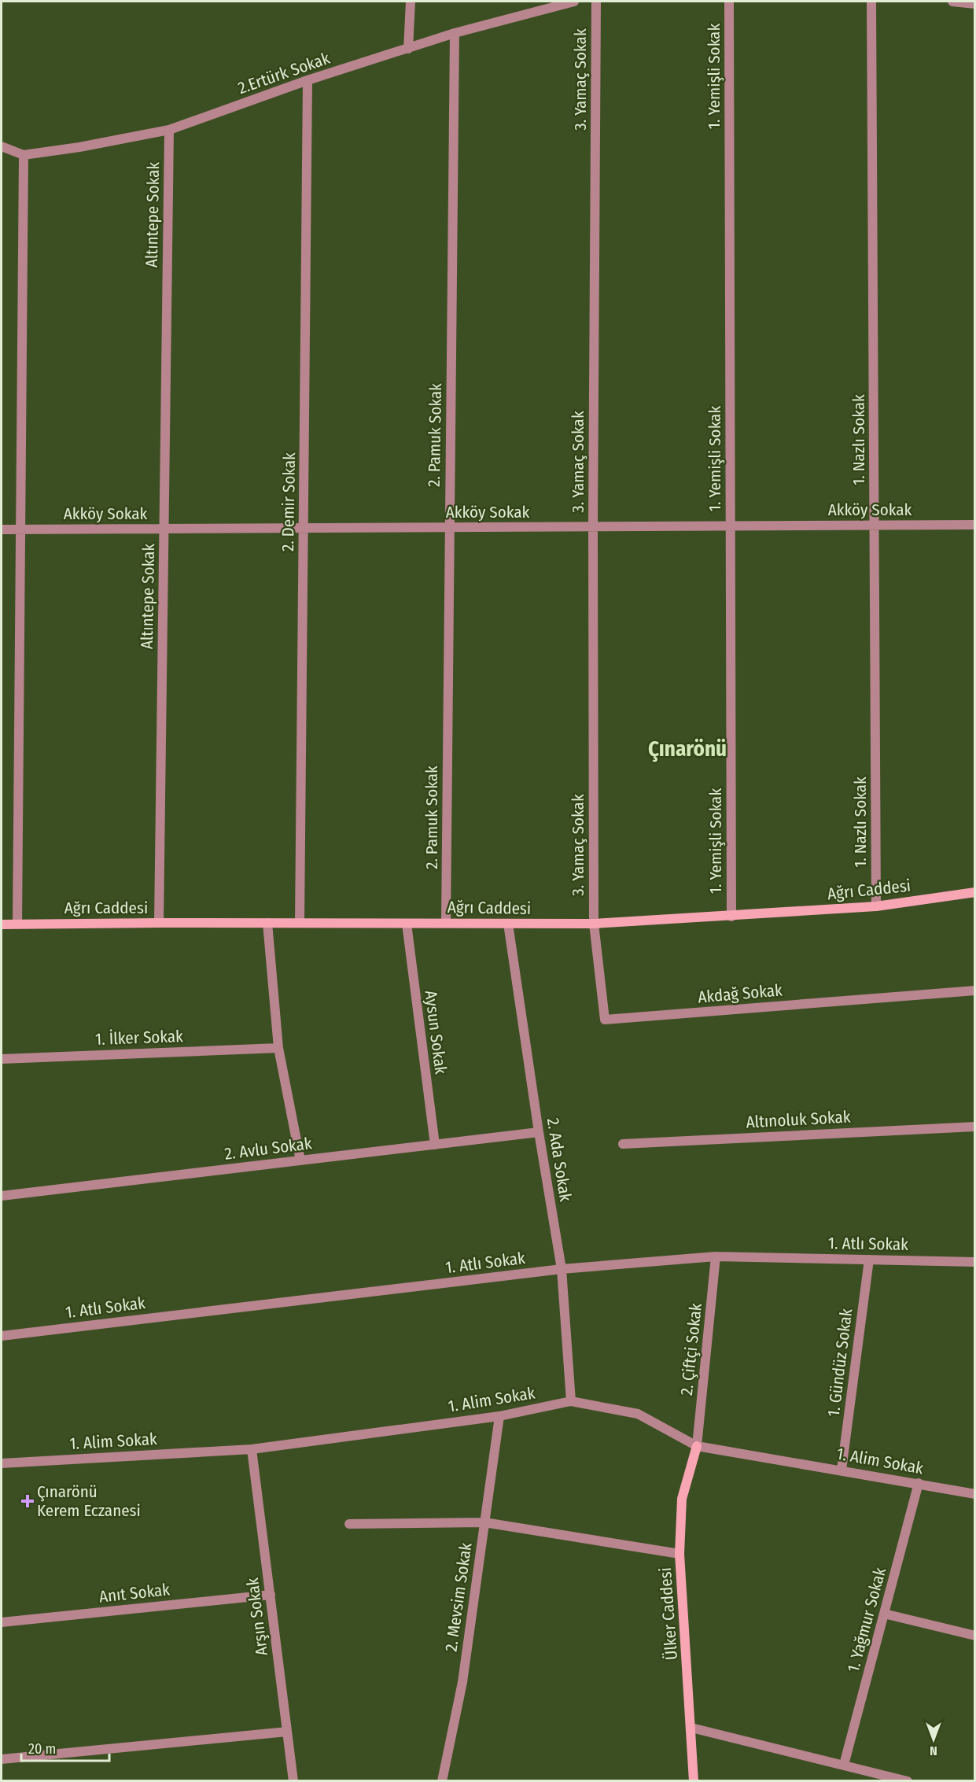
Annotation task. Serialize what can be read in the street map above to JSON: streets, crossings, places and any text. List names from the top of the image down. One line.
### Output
{"streets":{"street":["2.Ertürk Sokak","1. Yemişli Sokak","3. Yamaç Sokak","Altıntepe Sokak","2. Pamuk Sokak","1. Nazlı Sokak","2. Demir Sokak","Akköy Sokak","Ağrı Caddesi","Akdağ Sokak","Aysun Sokak","1. İlker Sokak","Altınoluk Sokak","2. Avlu Sokak","2. Ada Sokak","1. Atlı Sokak","2. Çiftçi Sokak","1. Gündüz Sokak","1. Alim Sokak","Anıt Sokak","2. Mevsim Sokak","Ülker Caddesi","Arşın Sokak","1. Yağmur Sokak"]},"crossings":[["2.Ertürk Sokak","Altıntepe Sokak"],["2.Ertürk Sokak","2. Pamuk Sokak"],["2.Ertürk Sokak","2. Demir Sokak"],["1. Yemişli Sokak","Akköy Sokak"],["1. Yemişli Sokak","Ağrı Caddesi"],["3. Yamaç Sokak","Akköy Sokak"],["3. Yamaç Sokak","Ağrı Caddesi"],["3. Yamaç Sokak","Akdağ Sokak"],["Altıntepe Sokak","Akköy Sokak"],["Altıntepe Sokak","Ağrı Caddesi"],["2. Pamuk Sokak","Akköy Sokak"],["2. Pamuk Sokak","Ağrı Caddesi"],["1. Nazlı Sokak","Akköy Sokak"],["1. Nazlı Sokak","Ağrı Caddesi"],["2. Demir Sokak","Akköy Sokak"],["2. Demir Sokak","Ağrı Caddesi"],["Ağrı Caddesi","Akdağ Sokak"],["Ağrı Caddesi","Aysun Sokak"],["Ağrı Caddesi","2. Ada Sokak"],["Aysun Sokak","2. Avlu Sokak"],["2. Avlu Sokak","2. Ada Sokak"],["2. Ada Sokak","1. Atlı Sokak"],["2. Ada Sokak","1. Alim Sokak"],["1. Atlı Sokak","2. Çiftçi Sokak"],["1. Atlı Sokak","1. Gündüz Sokak"],["2. Çiftçi Sokak","1. Alim Sokak"],["2. Çiftçi Sokak","Ülker Caddesi"],["1. Gündüz Sokak","1. Alim Sokak"],["1. Alim Sokak","2. Mevsim Sokak"],["1. Alim Sokak","Ülker Caddesi"],["1. Alim Sokak","Arşın Sokak"],["1. Alim Sokak","1. Yağmur Sokak"],["Anıt Sokak","Arşın Sokak"]],"districts":["Çınarönü"],"places":{"health":["Çınarönü Kerem Eczanesi"]},"scale_bar":"20 m","north":"bottom"}
